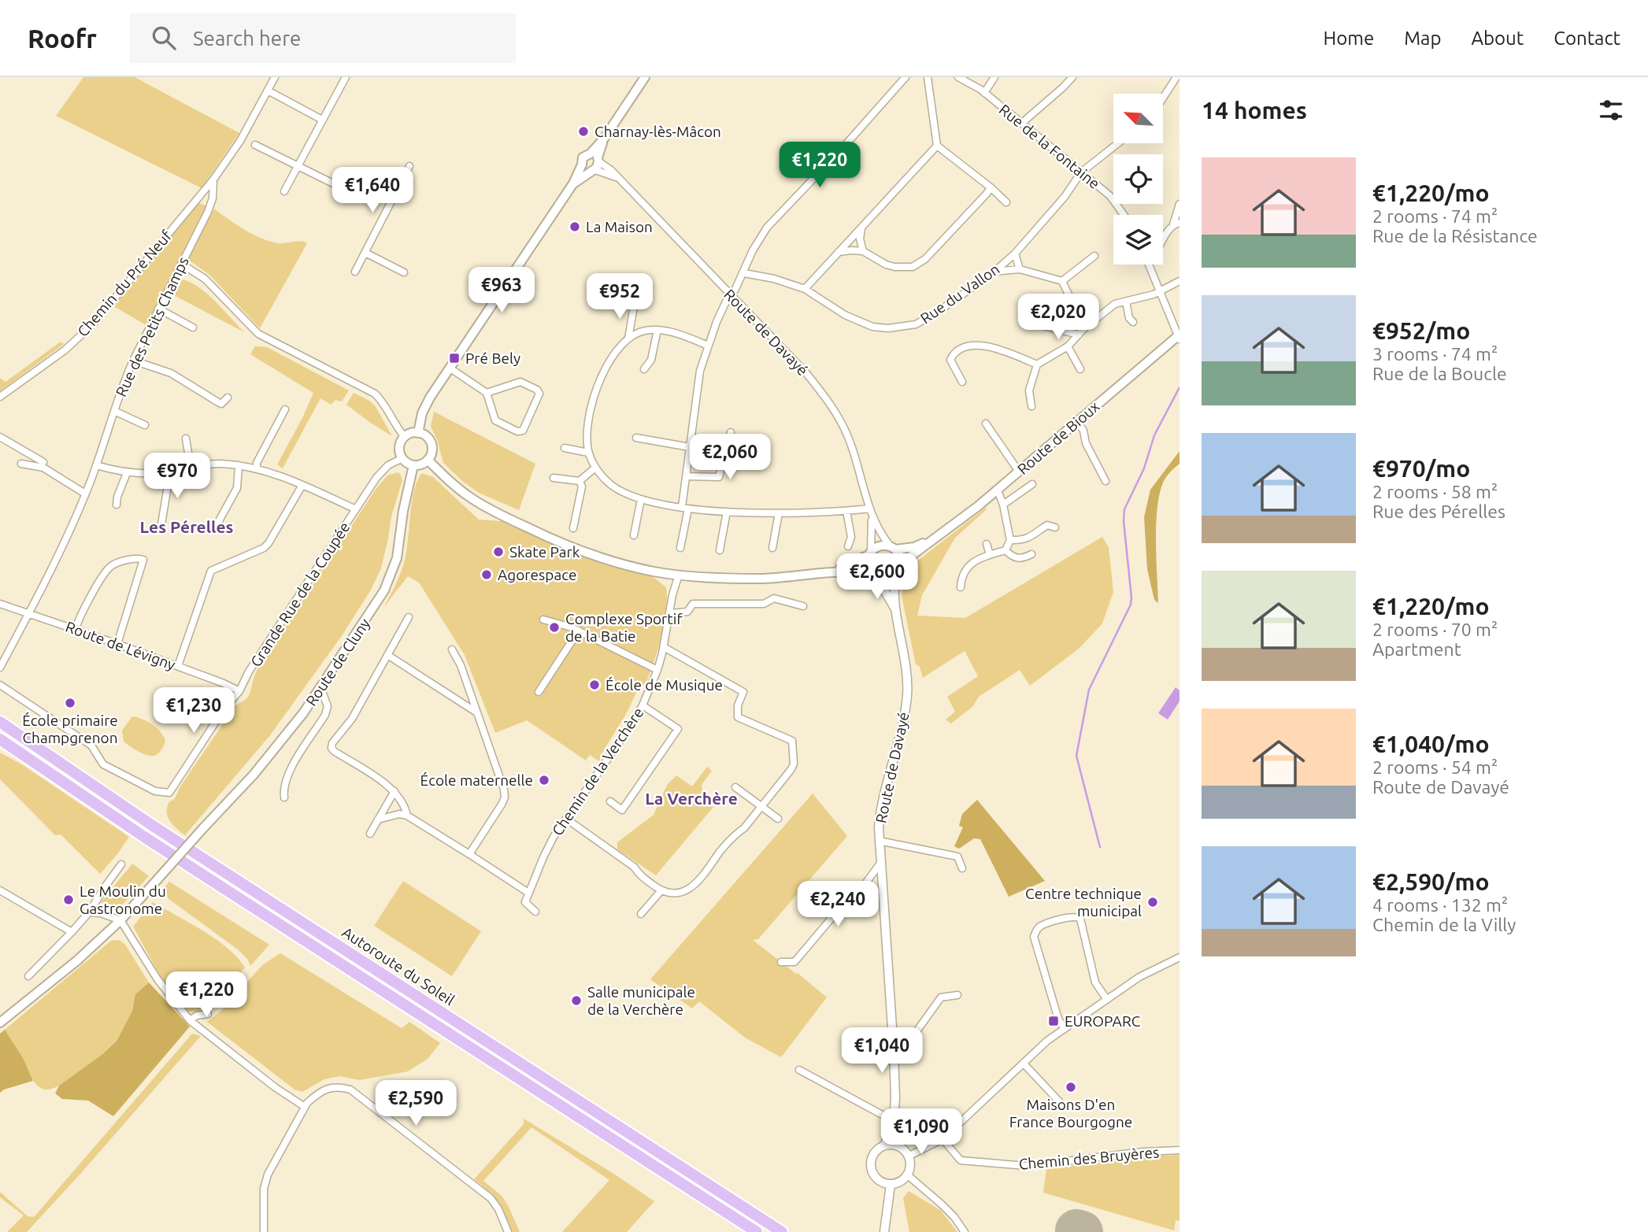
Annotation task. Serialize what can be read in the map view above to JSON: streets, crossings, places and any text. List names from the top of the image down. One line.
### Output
{"streets":{"highway":["Autoroute du Soleil"],"main road":["Route de Bioux","Route de Cluny"],"street":["Rue de la Fontaine","Chemin du Pré Neuf","Rue du Vallon","Rue des Petits Champs","Route de Davayé","Grande Rue de la Coupée","Route de Lévigny","Chemin de la Verchère","Chemin des Bruyères"]},"crossings":[["Rue de la Fontaine","Rue du Vallon"],["Chemin du Pré Neuf","Rue des Petits Champs"],["Rue des Petits Champs","Route de Lévigny"],["Route de Davayé","Route de Bioux"],["Grande Rue de la Coupée","Route de Lévigny"],["Grande Rue de la Coupée","Route de Cluny"]],"districts":["Les Pérelles","La Verchère"],"places":{"other":["Charnay-lès-Mâcon","La Maison","Skate Park","Agorespace","Complexe Sportif de la Batie","École de Musique","École primaire Champgrenon","École maternelle","Le Moulin du Gastronome","Centre technique municipal","Salle municipale de la Verchère","Maisons D'en France Bourgogne"],"transit":["Pré Bely","EUROPARC"]},"north":"top left","page":{"header":"Roofr","search":"Search here","nav":["Home","Map","About","Contact"],"heading":"14 homes","price":["€1,220","€1,640","€963","€952","€2,020","€2,060","€970","€2,600","€1,230","€2,240","€1,220","€1,040","€2,590","€1,090"],"list":[{"name":"€1,220/mo","note":"2 rooms · 74 m² · Rue de la Résistance"},{"name":"€952/mo","note":"3 rooms · 74 m² · Rue de la Boucle"},{"name":"€970/mo","note":"2 rooms · 58 m² · Rue des Pérelles"},{"name":"€1,220/mo","note":"2 rooms · 70 m² · Apartment"},{"name":"€1,040/mo","note":"2 rooms · 54 m² · Route de Davayé"},{"name":"€2,590/mo","note":"4 rooms · 132 m² · Chemin de la Villy"}]}}
